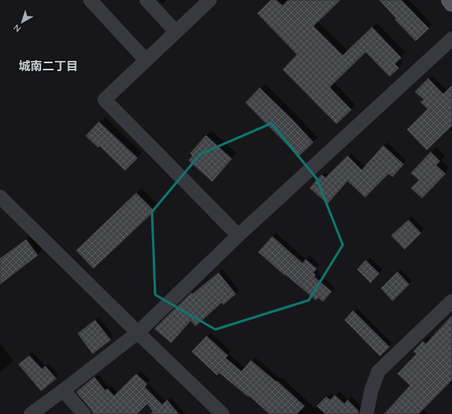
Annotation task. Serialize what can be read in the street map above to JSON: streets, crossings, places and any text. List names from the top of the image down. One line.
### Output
{"districts":["城南二丁目"],"north":"bottom left"}
